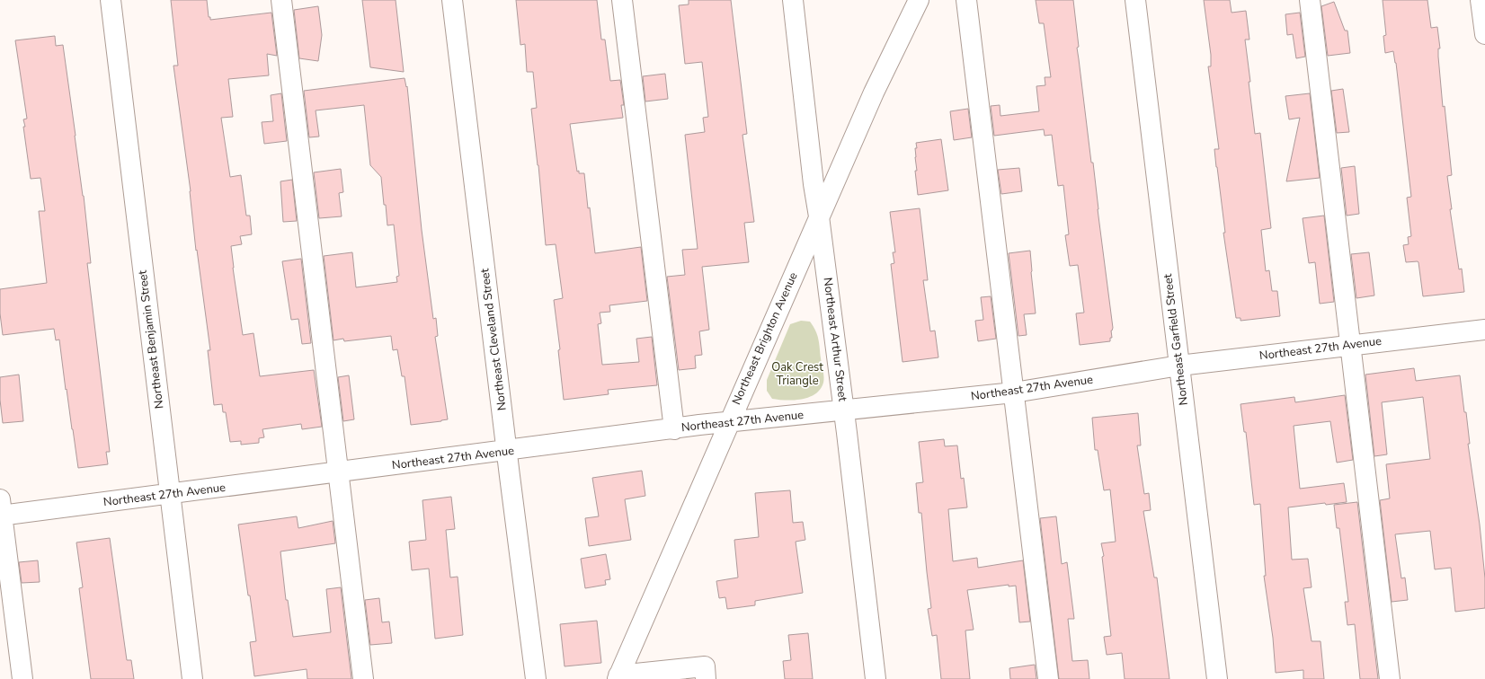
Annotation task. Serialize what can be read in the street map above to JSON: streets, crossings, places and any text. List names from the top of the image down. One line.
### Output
{"streets":{"street":["Northeast Brighton Avenue","Northeast Benjamin Street","Northeast Cleveland Street","Northeast Arthur Street","Northeast Garfield Street","Northeast 27th Avenue"]},"crossings":[["Northeast Brighton Avenue","Northeast Arthur Street"],["Northeast Brighton Avenue","Northeast 27th Avenue"],["Northeast Benjamin Street","Northeast 27th Avenue"],["Northeast Cleveland Street","Northeast 27th Avenue"],["Northeast Arthur Street","Northeast 27th Avenue"],["Northeast Garfield Street","Northeast 27th Avenue"]],"parks":["Oak Crest Triangle"]}
